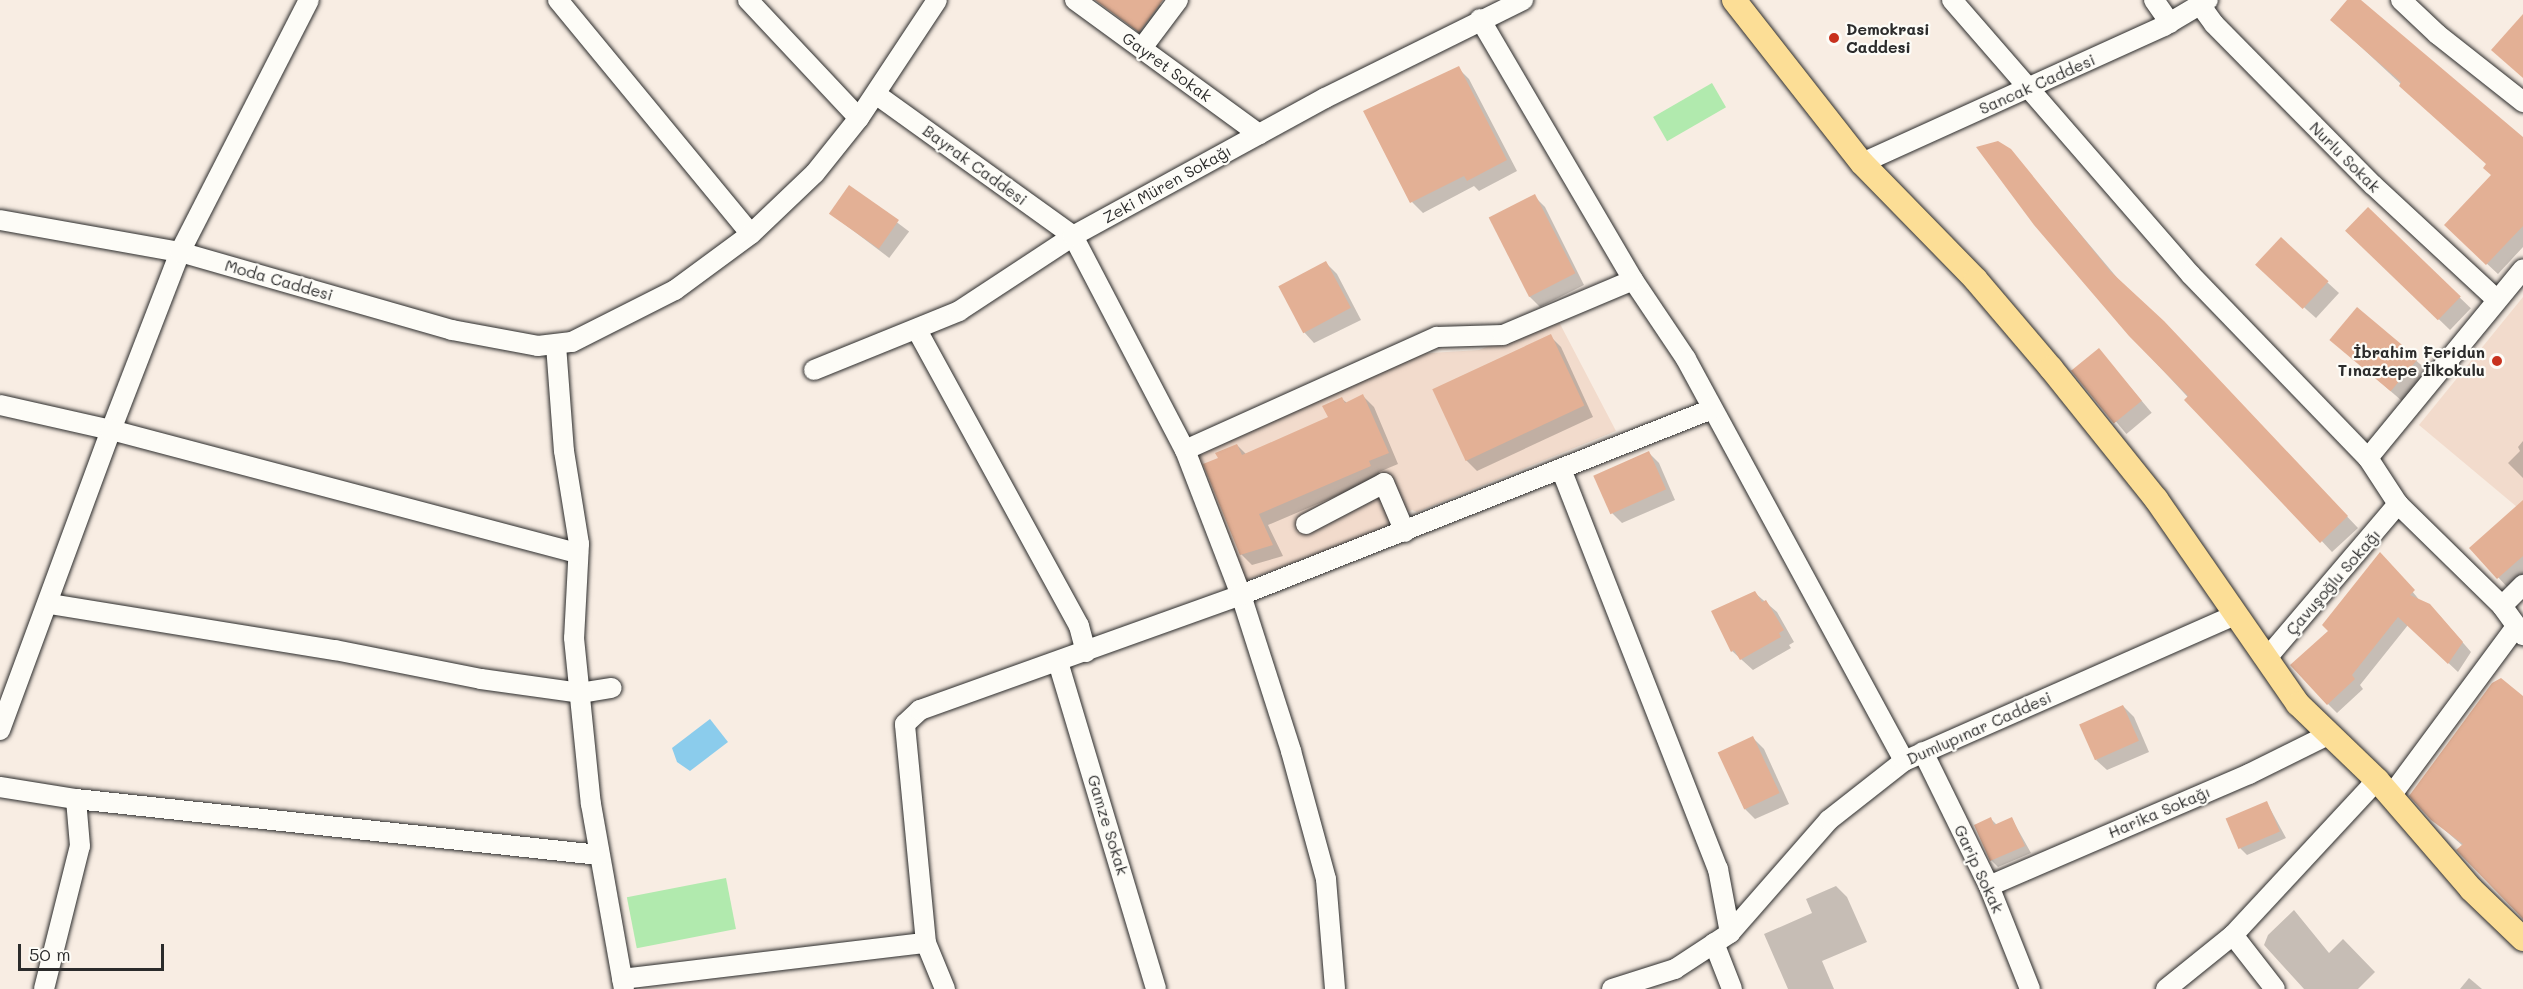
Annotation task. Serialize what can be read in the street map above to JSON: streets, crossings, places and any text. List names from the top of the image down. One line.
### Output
{"streets":{"street":["Gayret Sokak","Sancak Caddesi","Nurlu Sokak","Bayrak Caddesi","Zeki Müren Sokağı","Moda Caddesi","Çavuşoğlu Sokağı","Dumlupınar Caddesi","Harika Sokağı","Gamze Sokak","Garip Sokak"]},"crossings":[["Gayret Sokak","Zeki Müren Sokağı"],["Sancak Caddesi","Nurlu Sokak"],["Bayrak Caddesi","Zeki Müren Sokağı"],["Dumlupınar Caddesi","Garip Sokak"],["Harika Sokağı","Garip Sokak"]],"places":["Demokrasi Caddesi","İbrahim Feridun Tınaztepe İlkokulu"],"scale_bar":"50 m"}
